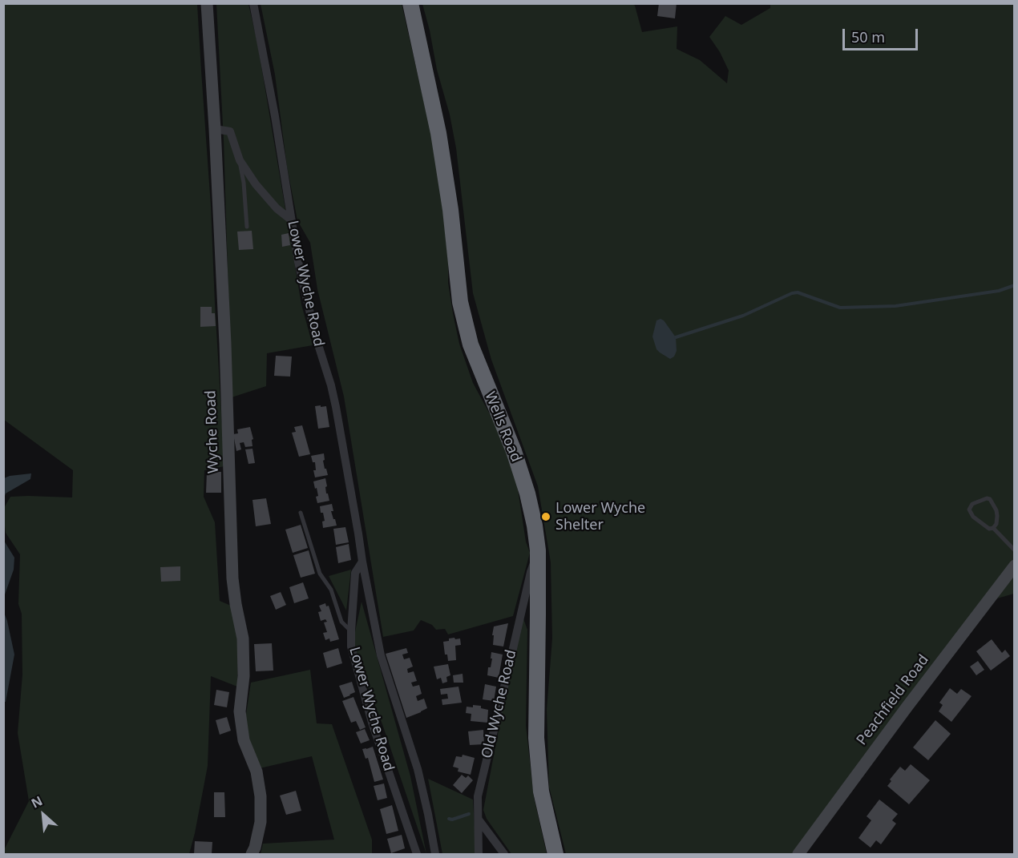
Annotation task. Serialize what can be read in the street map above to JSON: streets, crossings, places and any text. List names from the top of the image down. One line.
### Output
{"streets":{"highway":["Wells Road"],"main road":["Wyche Road","Peachfield Road"],"street":["Lower Wyche Road","Old Wyche Road"]},"crossings":[["Wells Road","Old Wyche Road"]],"places":["Lower Wyche Shelter"],"scale_bar":"50 m","north":"top left"}
